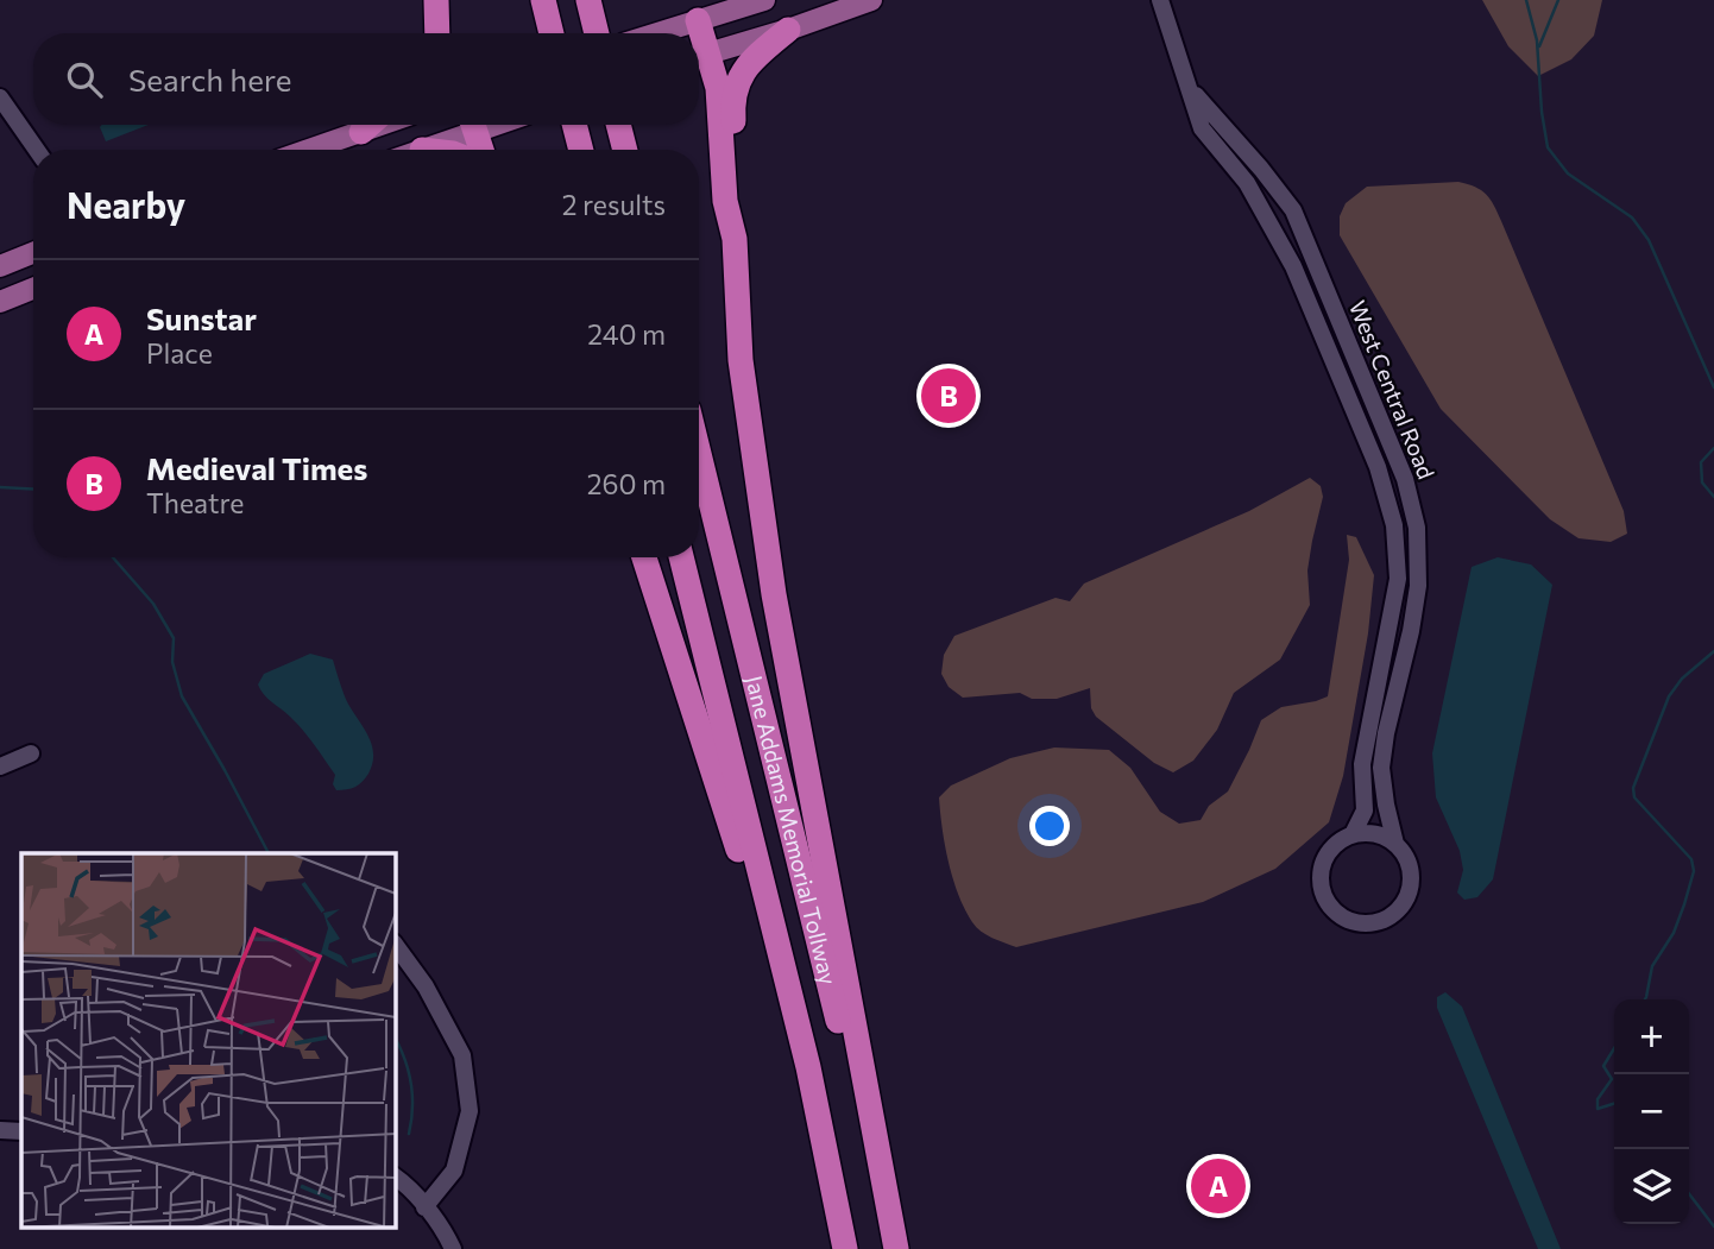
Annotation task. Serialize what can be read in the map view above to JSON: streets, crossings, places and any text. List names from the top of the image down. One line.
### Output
{"streets":{"highway":["Jane Addams Memorial Tollway"],"street":["West Central Road"]},"page":{"search":"Search here","heading":["Nearby","2 results"],"list":[{"mark":"A","name":"Sunstar","note":"Place","value":"240 m"},{"mark":"B","name":"Medieval Times","note":"Theatre","value":"260 m"}],"pins":["B","A"],"map_buttons":["+","−"]}}
